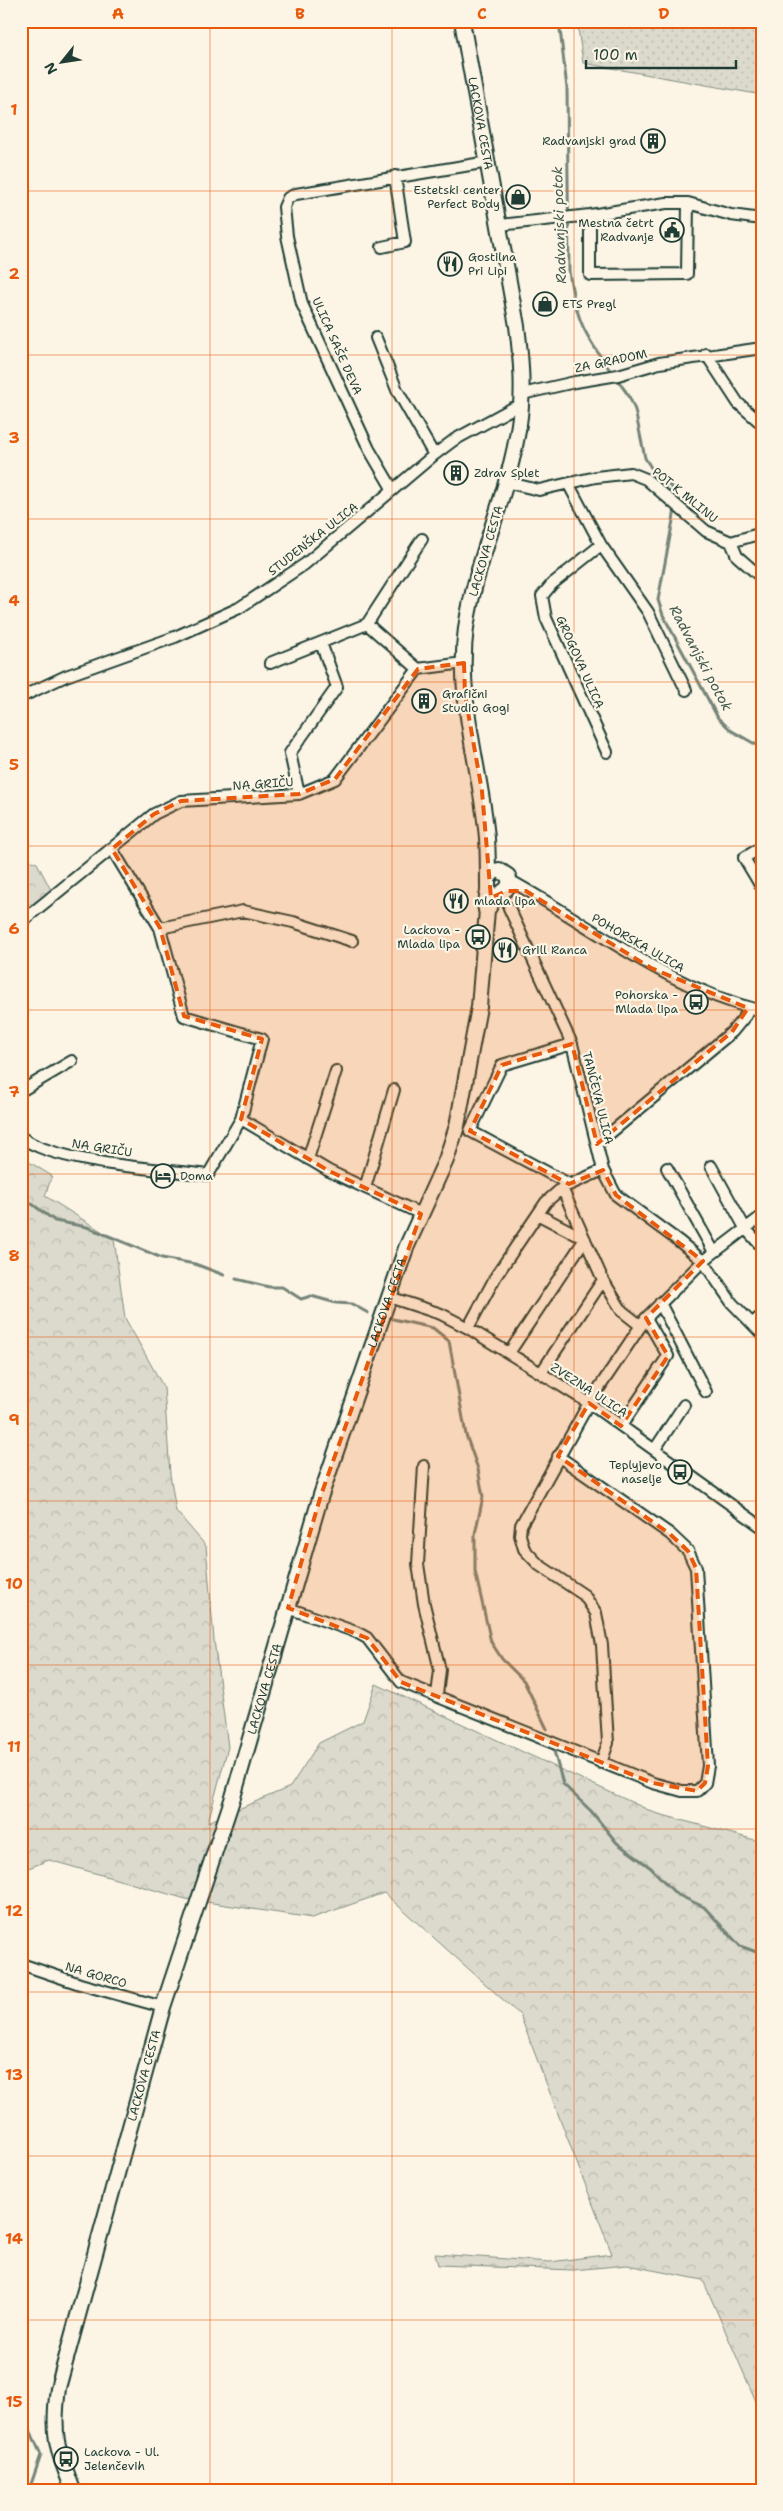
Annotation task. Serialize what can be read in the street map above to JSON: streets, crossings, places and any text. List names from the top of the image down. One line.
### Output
{"streets":{"street":["LACKOVA CESTA","ULICA SAŠE DEVA","ZA GRADOM","POT K MLINU","STUDENŠKA ULICA","GROGOVA ULICA","NA GRIČU","POHORSKA ULICA","TANČEVA ULICA","ZVEZNA ULICA","NA GORCO"]},"crossings":[["LACKOVA CESTA","ULICA SAŠE DEVA"],["LACKOVA CESTA","ZA GRADOM"],["LACKOVA CESTA","POT K MLINU"],["LACKOVA CESTA","STUDENŠKA ULICA"],["LACKOVA CESTA","POHORSKA ULICA"],["LACKOVA CESTA","ZVEZNA ULICA"],["LACKOVA CESTA","NA GORCO"],["ULICA SAŠE DEVA","STUDENŠKA ULICA"],["ZA GRADOM","STUDENŠKA ULICA"]],"water":["Radvanjski potok"],"places":{"building":["Radvanjski grad","Zdrav Splet","Grafični Studio Gogi"],"shop":["Estetski center Perfect Body","ETS Pregl"],"public building":["Mestna četrt Radvanje"],"restaurant":["Gostilna Pri Lipi","mlada lipa","Grill Ranca"],"bus stop":["Lackova - Mlada lipa","Pohorska - Mlada lipa","Teplyjevo naselje","Lackova - Ul. Jelenčevih"],"hotel":["Doma"]},"scale_bar":"100 m","north":"bottom left","grid":{"columns":["A","B","C","D"],"rows":["1","2","3","4","5","6","7","8","9","10","11","12","13","14","15"]}}
